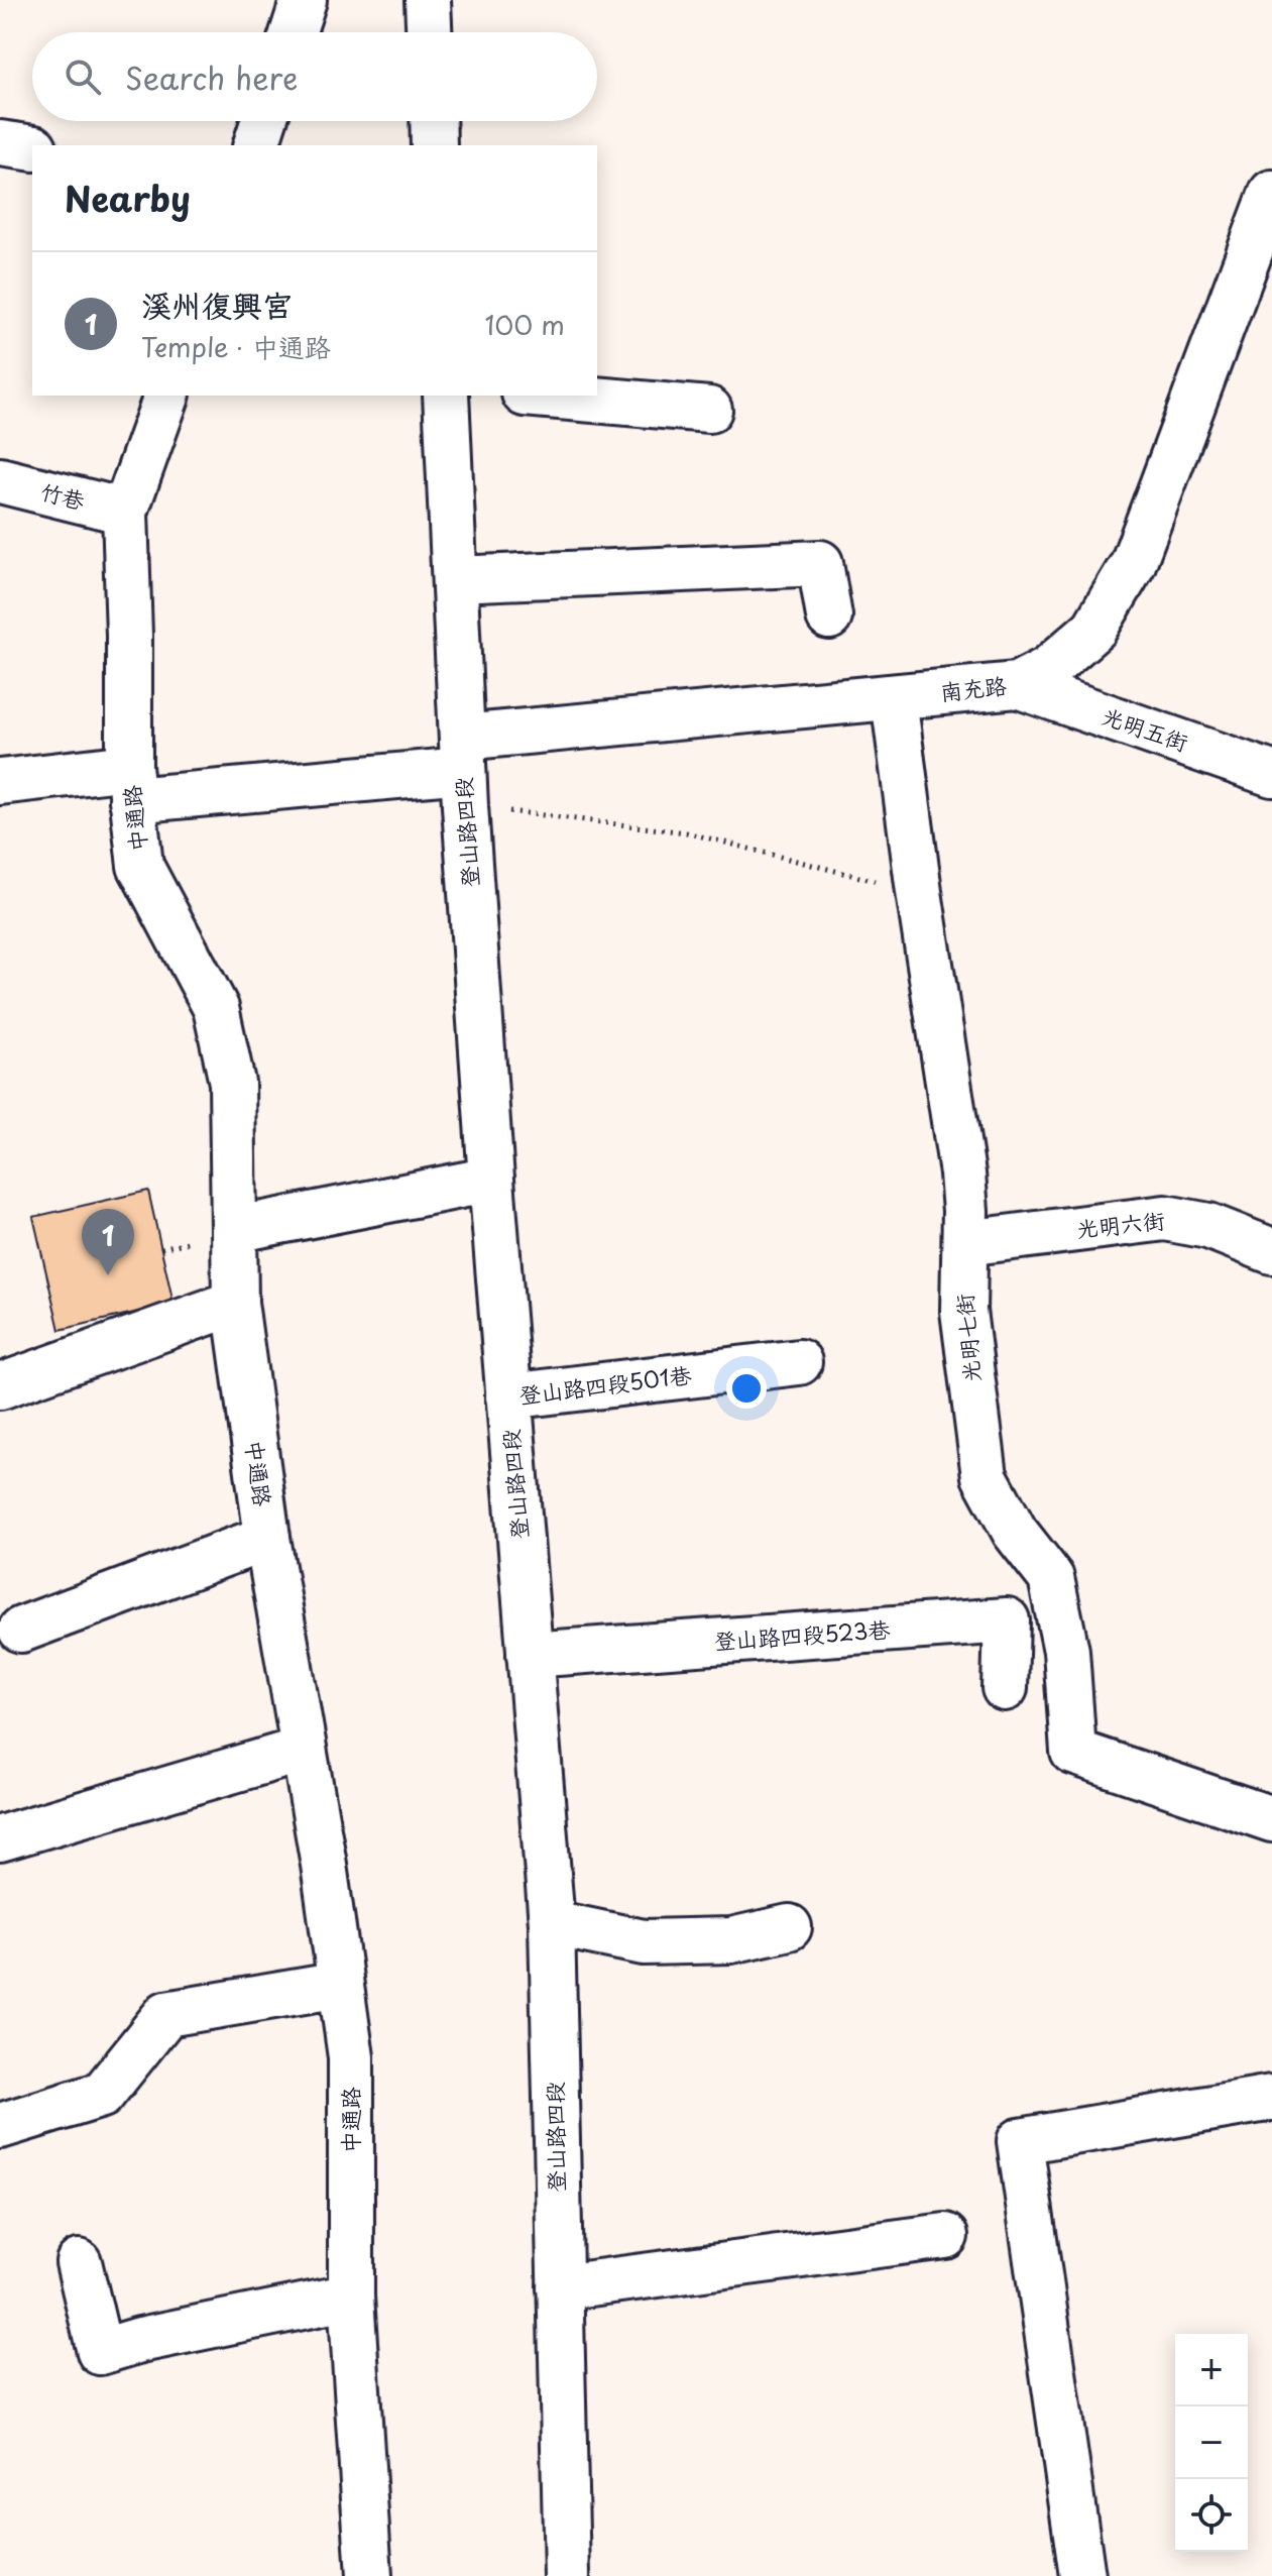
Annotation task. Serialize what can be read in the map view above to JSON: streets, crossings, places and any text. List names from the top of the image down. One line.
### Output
{"streets":{"street":["竹巷","南充路","光明五街","中通路","登山路四段","光明六街","光明七街","登山路四段501巷","登山路四段523巷"]},"crossings":[["竹巷","中通路"],["南充路","光明五街"],["南充路","中通路"],["南充路","登山路四段"],["南充路","光明七街"],["登山路四段","登山路四段501巷"],["登山路四段","登山路四段523巷"],["光明六街","光明七街"]],"page":{"search":"Search here","heading":"Nearby","list":[{"mark":"1","name":"溪州復興宮","note":"Temple · 中通路","value":"100 m"}],"pins":"1","map_buttons":["+","−"]}}
